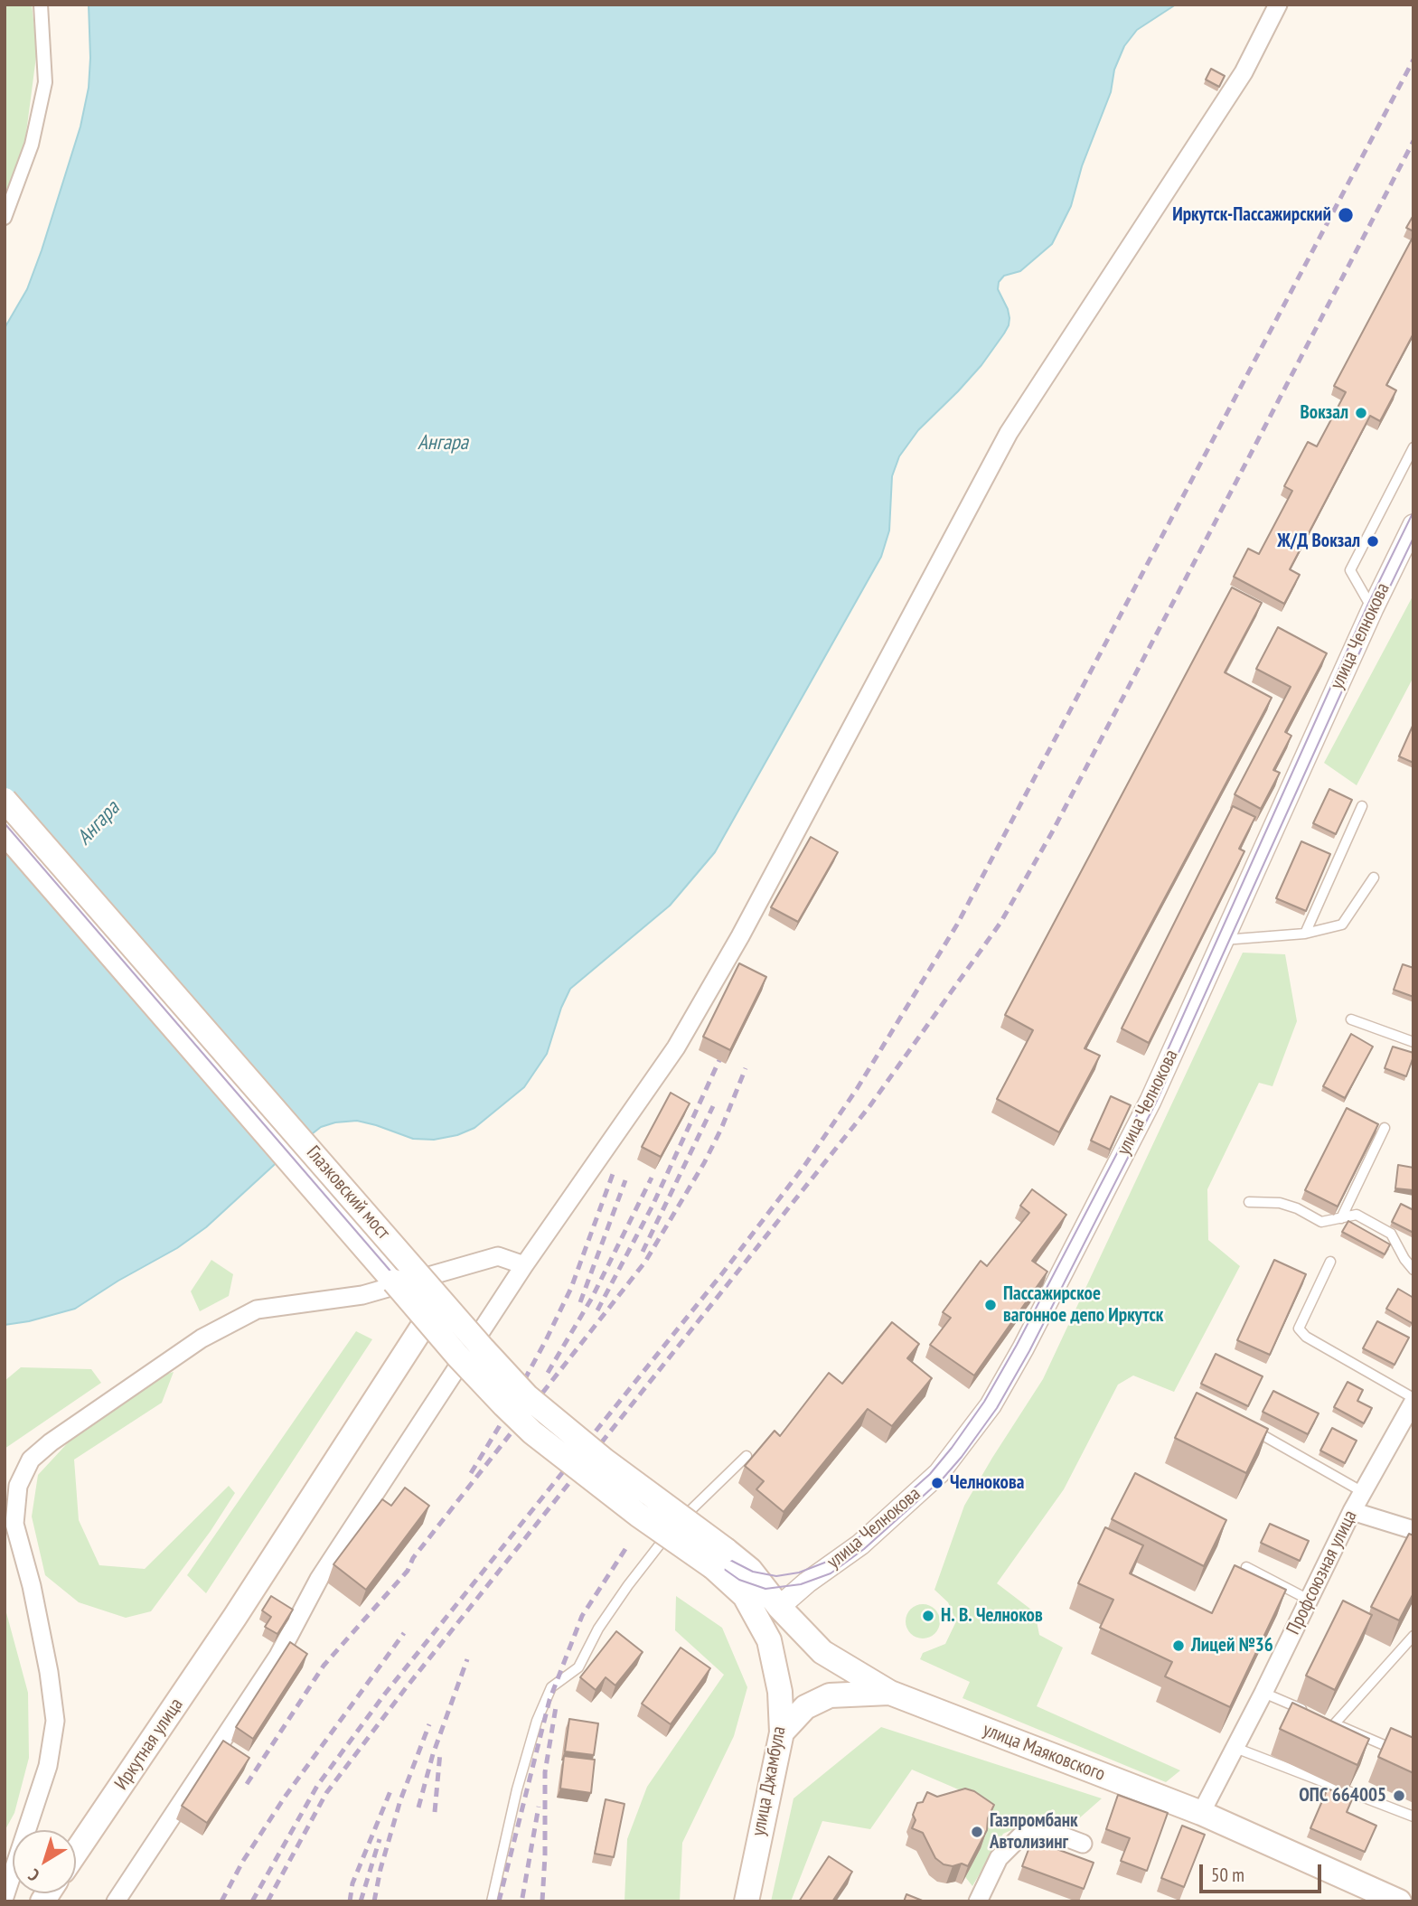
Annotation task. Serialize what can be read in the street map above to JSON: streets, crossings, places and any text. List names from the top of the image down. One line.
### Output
{"streets":{"main road":["Глазковский мост","Иркутная улица","улица Маяковского","улица Джамбула"],"street":["улица Челнокова","Профсоюзная улица"]},"crossings":[["улица Челнокова","улица Маяковского"],["Глазковский мост","Иркутная улица"],["Глазковский мост","улица Маяковского"],["Глазковский мост","улица Джамбула"],["Профсоюзная улица","улица Маяковского"],["улица Маяковского","улица Джамбула"]],"water":["Ангара"],"places":["Иркутск-Пассажирский","Вокзал","Ж/Д Вокзал","Пассажирское вагонное депо Иркутск","Челнокова","Н. В. Челноков","Лицей №36","ОПС 664005","Газпромбанк Автолизинг"],"scale_bar":"50 m","north":"bottom left"}
